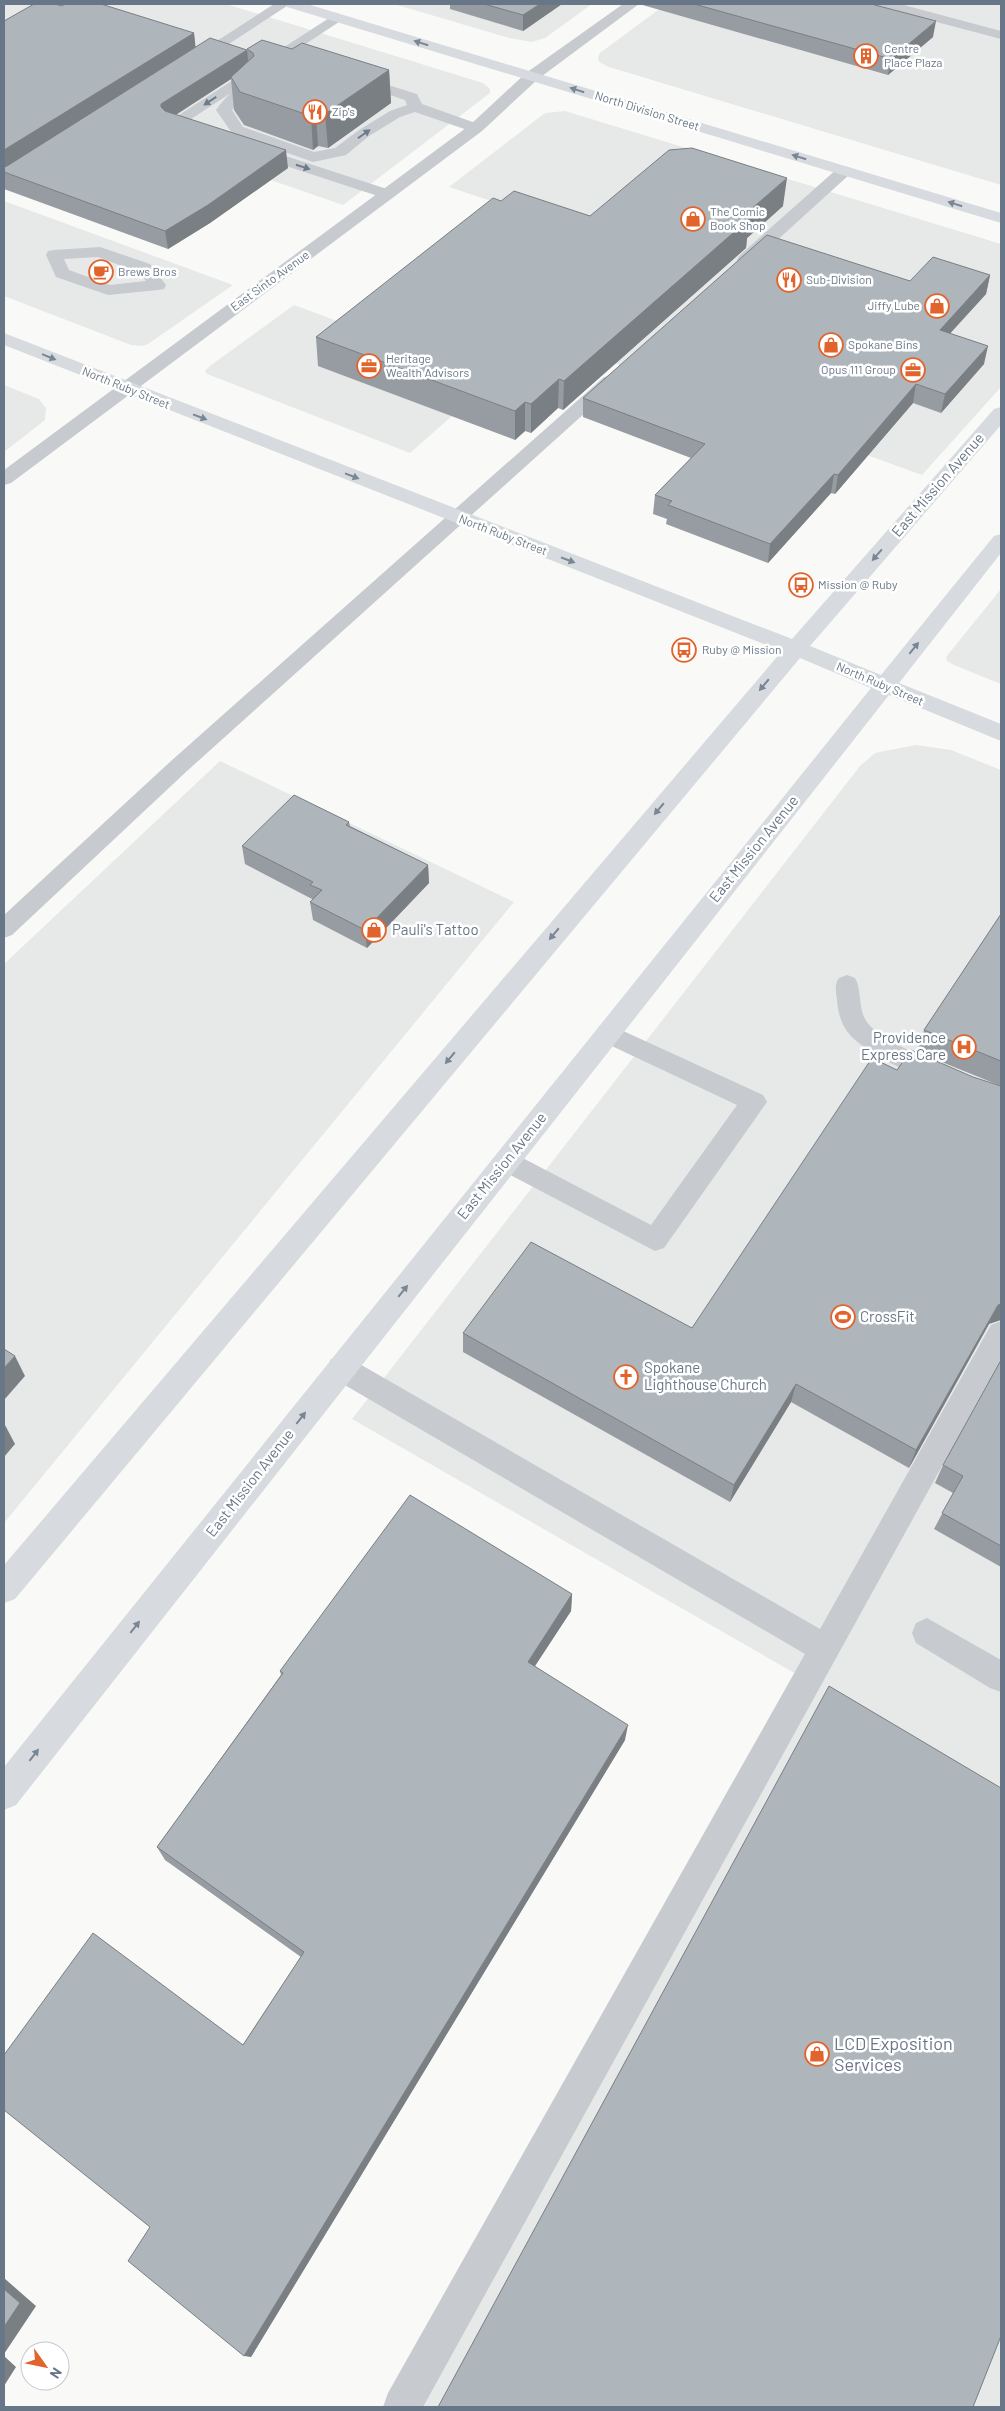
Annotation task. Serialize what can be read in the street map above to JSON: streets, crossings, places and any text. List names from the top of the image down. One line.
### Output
{"streets":{"main road":["North Division Street","North Ruby Street","East Mission Avenue"],"street":["East Sinto Avenue"]},"crossings":[["North Division Street","East Sinto Avenue"],["East Sinto Avenue","North Ruby Street"],["North Ruby Street","East Mission Avenue"]],"one_way":["North Division Street","North Ruby Street"],"places":{"building":["Centre Place Plaza"],"restaurant":["Zip's","Sub-Division"],"shop":["The Comic Book Shop","Jiffy Lube","Spokane Bins","Pauli's Tattoo","LCD Exposition Services"],"cafe":["Brews Bros"],"office":["Heritage Wealth Advisors","Opus 111 Group"],"bus stop":["Mission @ Ruby","Ruby @ Mission"],"hospital":["Providence Express Care"],"sports":["CrossFit"],"church":["Spokane Lighthouse Church"]},"north":"bottom right"}
